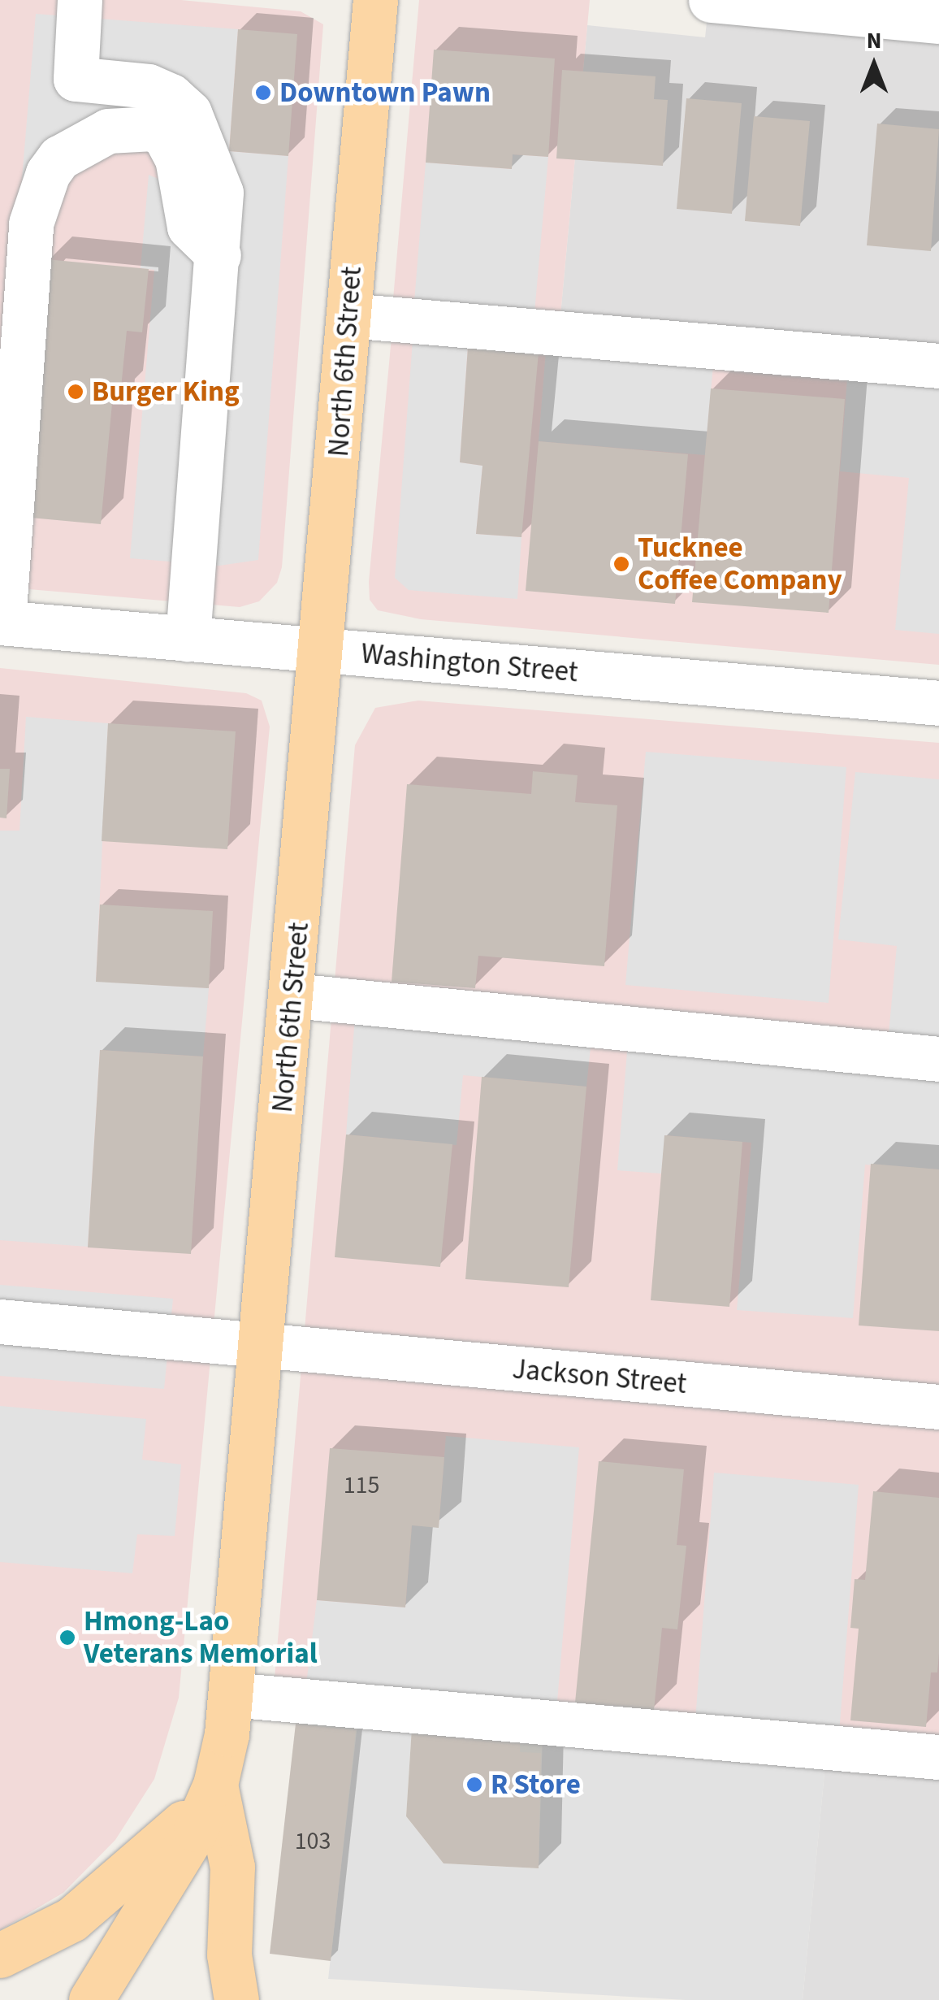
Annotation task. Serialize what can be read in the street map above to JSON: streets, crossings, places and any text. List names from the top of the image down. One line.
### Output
{"streets":{"main road":["North 6th Street"],"street":["Washington Street","Jackson Street"]},"crossings":[["North 6th Street","Washington Street"],["North 6th Street","Jackson Street"]],"places":["Downtown Pawn","Burger King","Tucknee Coffee Company","Hmong-Lao Veterans Memorial","R Store"],"house_numbers":["115","103"],"north":"top"}
